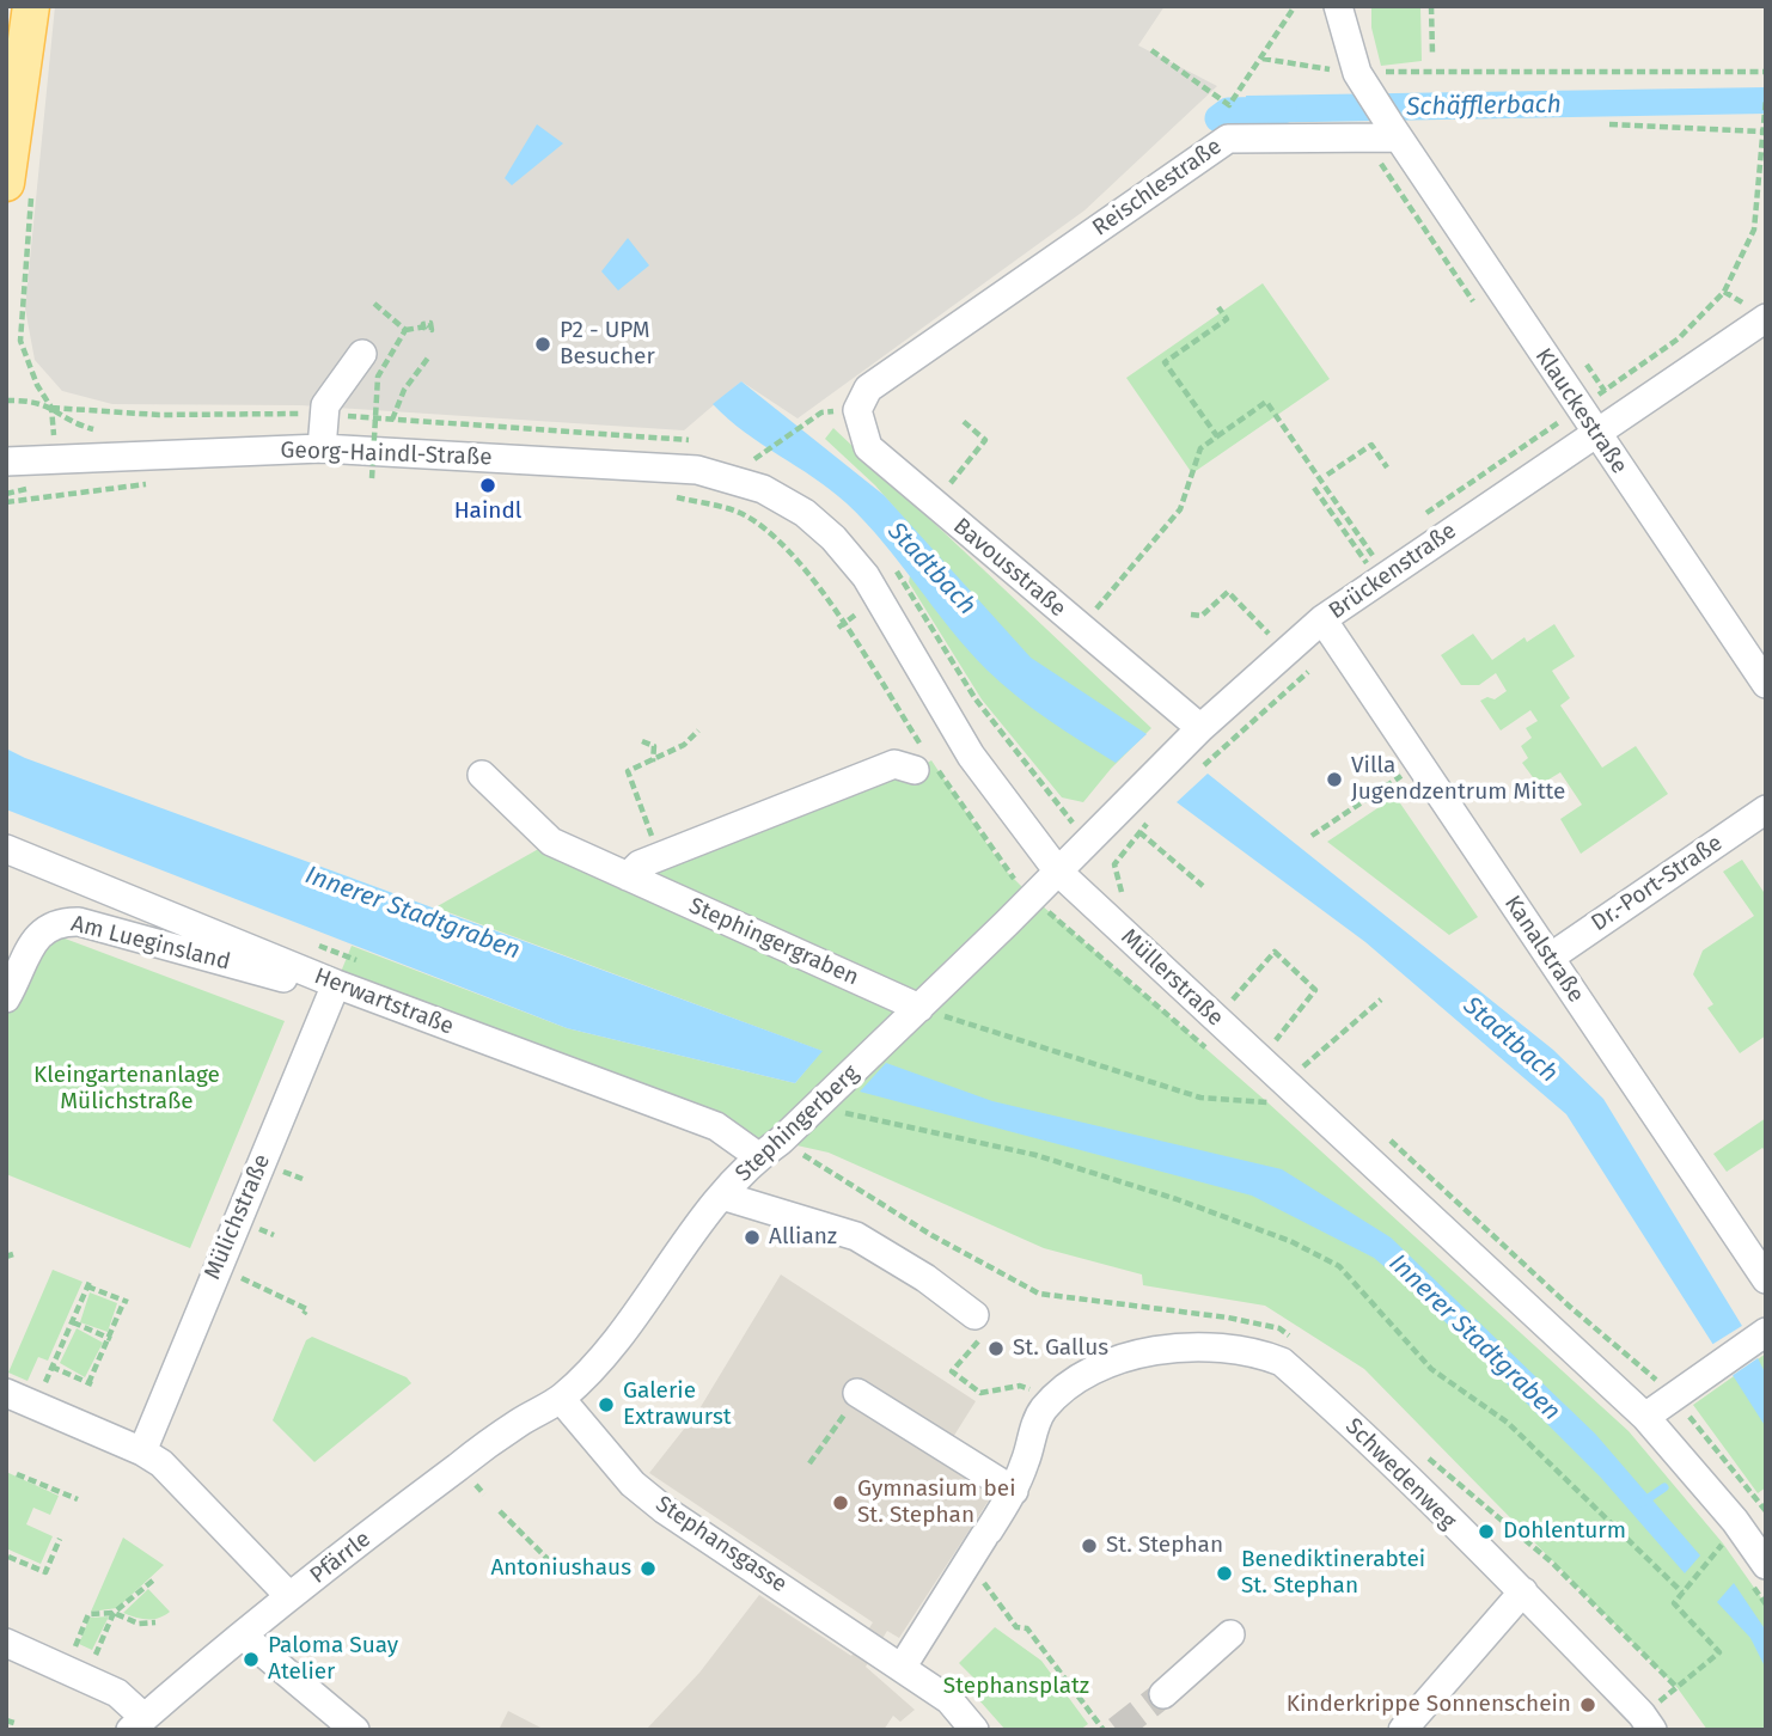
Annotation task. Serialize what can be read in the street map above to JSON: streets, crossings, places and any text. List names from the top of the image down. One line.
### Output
{"streets":{"street":["Reischlestraße","Klauckestraße","Georg-Haindl-Straße","Bavousstraße","Brückenstraße","Dr.-Port-Straße","Stephingergraben","Am Lueginsland","Kanalstraße","Müllerstraße","Herwartstraße","Stephingerberg","Mülichstraße","Schwedenweg","Stephansgasse","Pfärrle"]},"crossings":[["Reischlestraße","Klauckestraße"],["Reischlestraße","Bavousstraße"],["Klauckestraße","Brückenstraße"],["Georg-Haindl-Straße","Müllerstraße"],["Bavousstraße","Brückenstraße"],["Brückenstraße","Kanalstraße"],["Brückenstraße","Müllerstraße"],["Brückenstraße","Stephingerberg"],["Dr.-Port-Straße","Kanalstraße"],["Stephingergraben","Stephingerberg"],["Am Lueginsland","Herwartstraße"],["Am Lueginsland","Mülichstraße"],["Müllerstraße","Stephingerberg"],["Herwartstraße","Stephingerberg"],["Herwartstraße","Mülichstraße"],["Stephingerberg","Stephansgasse"],["Stephingerberg","Pfärrle"],["Stephansgasse","Pfärrle"]],"water":["Schäfflerbach","Stadtbach","Innerer Stadtgraben"],"parks":["Kleingartenanlage Mülichstraße","Stephansplatz"],"places":["P2 - UPM Besucher","Haindl","Villa Jugendzentrum Mitte","Allianz","St. Gallus","Galerie Extrawurst","Gymnasium bei St. Stephan","Dohlenturm","St. Stephan","Antoniushaus","Benediktinerabtei St. Stephan","Paloma Suay Atelier","Kinderkrippe Sonnenschein"]}
